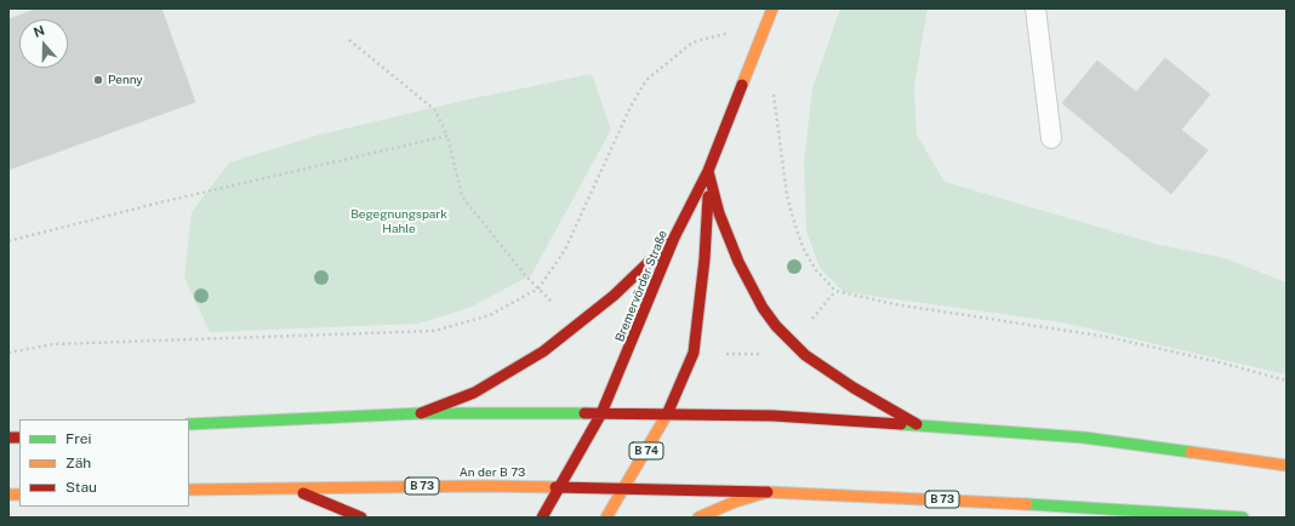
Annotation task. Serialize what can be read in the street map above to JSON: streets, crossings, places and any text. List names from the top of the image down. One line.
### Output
{"streets":{"main road":["Bremervörder Straße","B 74","An der B 73","B 73"]},"crossings":[["Bremervörder Straße","B 74"],["Bremervörder Straße","An der B 73"],["B 74","An der B 73"],["An der B 73","B 73"]],"parks":["Begegnungspark Hahle"],"places":["Penny"],"legend":["Frei","Zäh","Stau"],"north":"top"}
